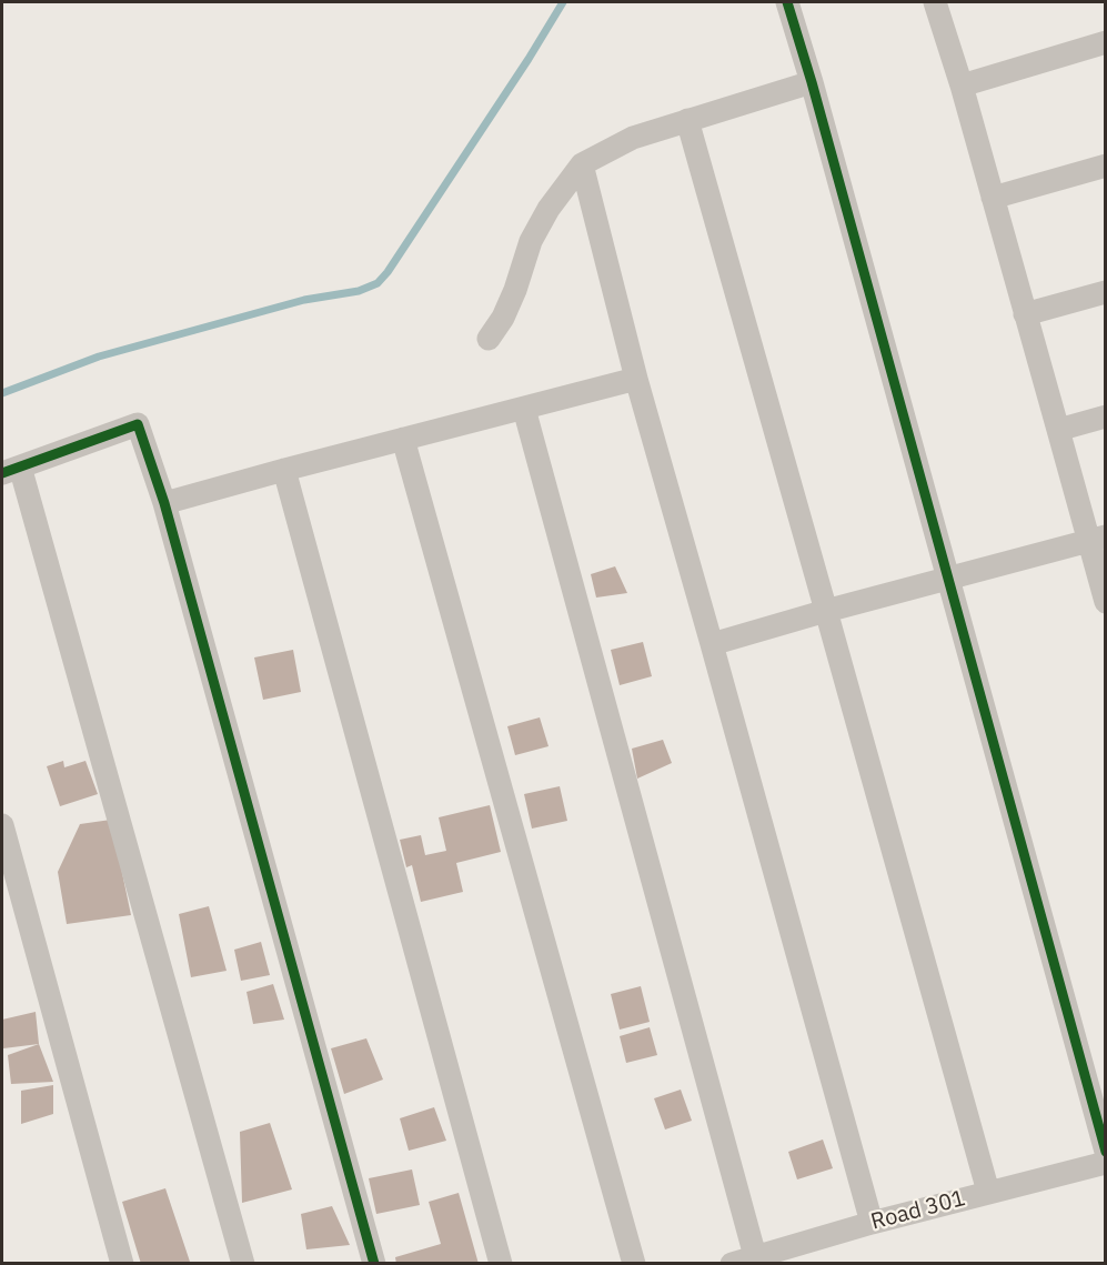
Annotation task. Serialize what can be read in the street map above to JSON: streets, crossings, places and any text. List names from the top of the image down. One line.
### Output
{"streets":{"street":["Road 301"]}}
